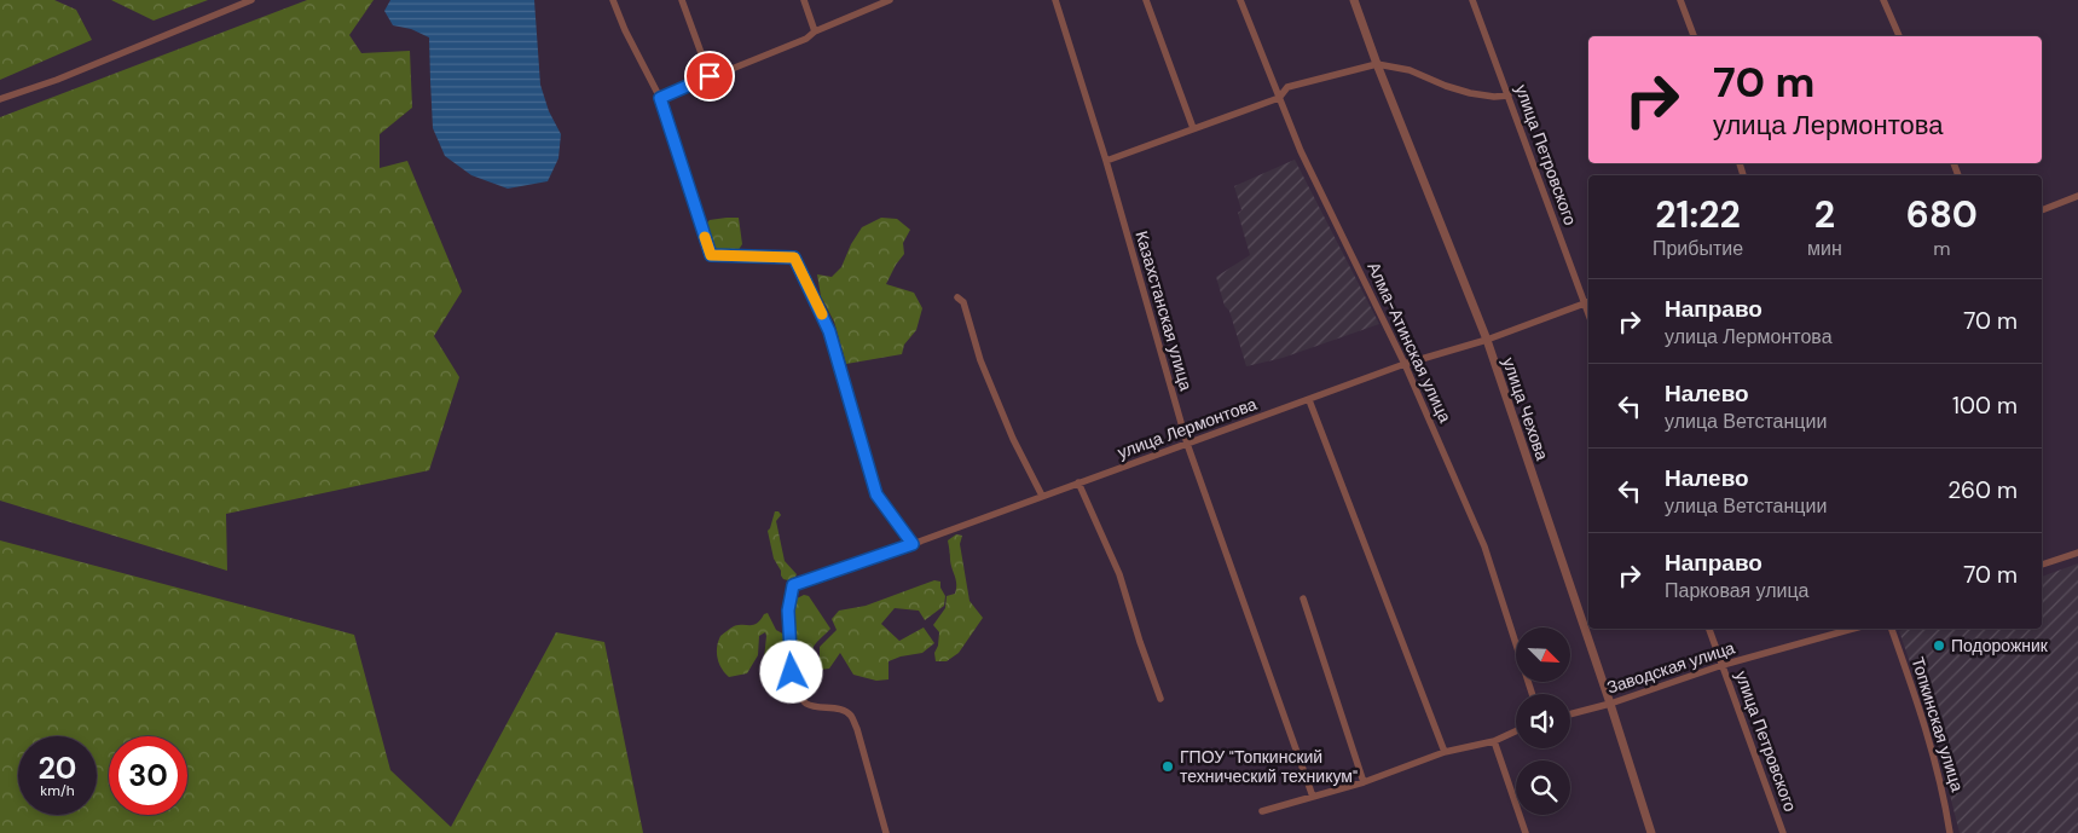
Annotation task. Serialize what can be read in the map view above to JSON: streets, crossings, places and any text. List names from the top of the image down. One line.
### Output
{"streets":{"street":["улица Петровского","Казахстанская улица","Алма-Атинская улица","улица Чехова","улица Лермонтова","Заводская улица","Топкинская улица"]},"crossings":[["улица Петровского","улица Лермонтова"],["улица Петровского","Заводская улица"],["Казахстанская улица","улица Лермонтова"],["Алма-Атинская улица","улица Лермонтова"],["улица Чехова","улица Лермонтова"],["улица Чехова","Заводская улица"]],"places":["Подорожник","ГПОУ \"Топкинский технический техникум\""],"north":"bottom right","page":{"turn":["70 m","улица Лермонтова"],"eta":["21:22","Прибытие","2","мин","680","m"],"list":[{"name":"Направо","note":"улица Лермонтова","value":"70 m"},{"name":"Налево","note":"улица Ветстанции","value":"100 m"},{"name":"Налево","note":"улица Ветстанции","value":"260 m"},{"name":"Направо","note":"Парковая улица","value":"70 m"}],"speed":"20 km/h","limit":"30"}}
